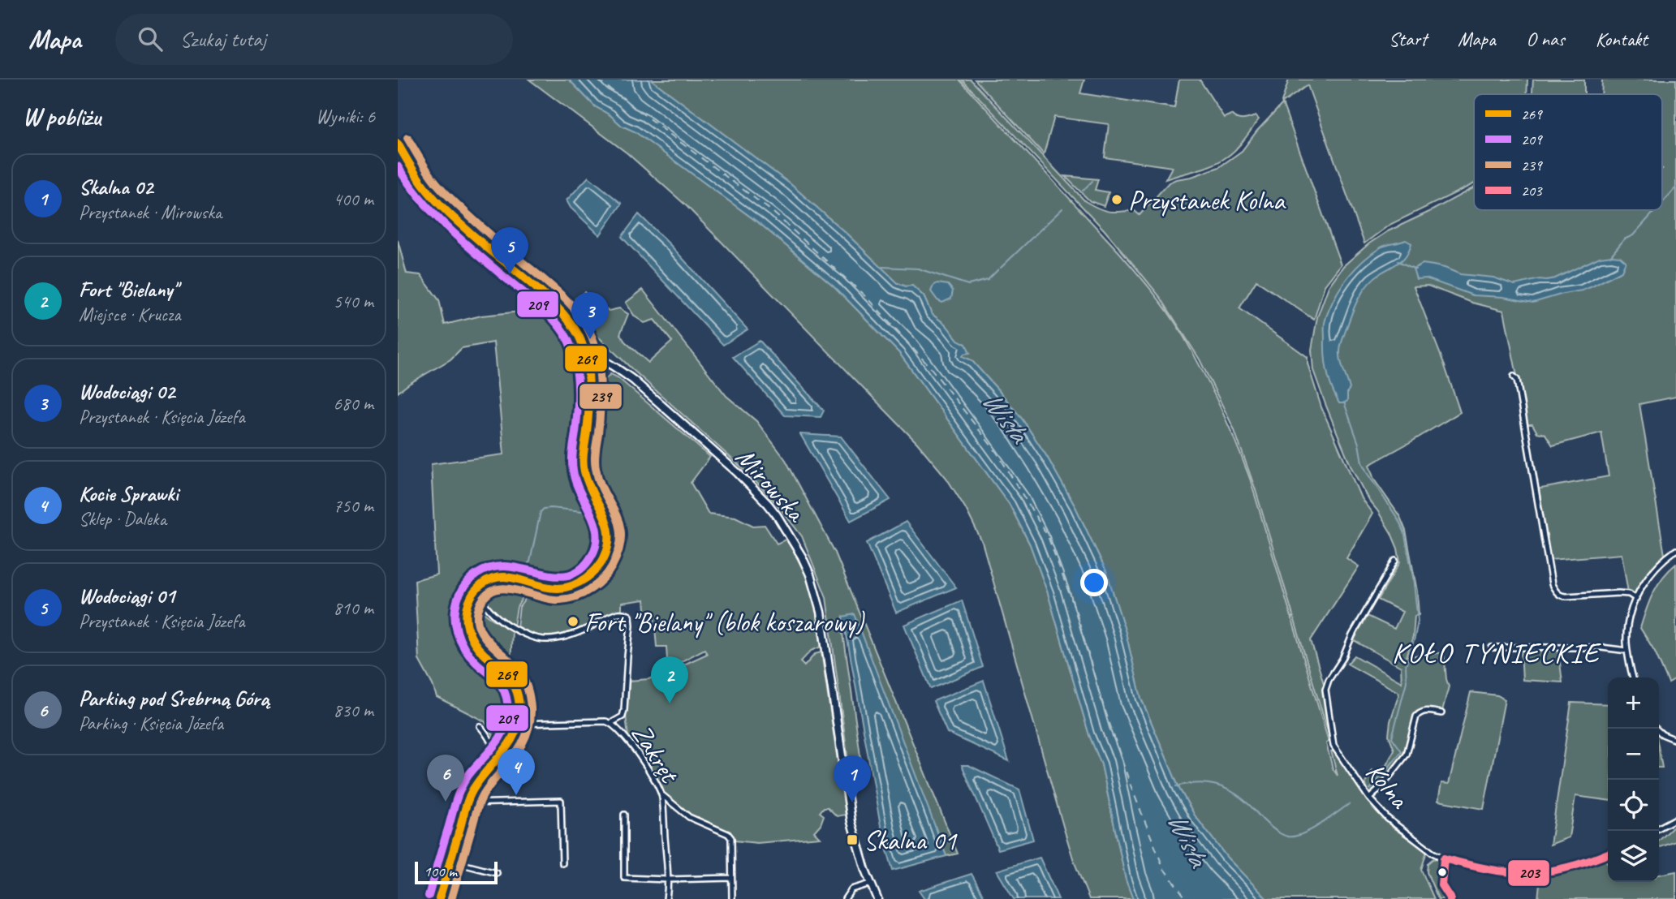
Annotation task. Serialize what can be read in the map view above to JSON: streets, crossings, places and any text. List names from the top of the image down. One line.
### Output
{"streets":{"main road":["Mirowska"],"street":["Zakręt","Kolna"]},"districts":["KOŁO TYNIECKIE"],"water":["Wisła"],"places":{"other":["Przystanek Kolna","Fort \"Bielany\" (blok koszarowy)"],"transit":["Skalna 01"]},"lines":["transit line 239","transit line 269","transit line 209","transit line 203"],"legend":["269","209","239","203"],"scale_bar":"100 m","page":{"header":"Mapa","search":"Szukaj tutaj","nav":["Start","Mapa","O nas","Kontakt"],"heading":["W pobliżu","Wyniki: 6"],"list":[{"mark":"1","name":"Skalna 02","note":"Przystanek · Mirowska","value":"400 m"},{"mark":"2","name":"Fort \"Bielany\"","note":"Miejsce · Krucza","value":"540 m"},{"mark":"3","name":"Wodociągi 02","note":"Przystanek · Księcia Józefa","value":"680 m"},{"mark":"4","name":"Kocie Sprawki","note":"Sklep · Daleka","value":"750 m"},{"mark":"5","name":"Wodociągi 01","note":"Przystanek · Księcia Józefa","value":"810 m"},{"mark":"6","name":"Parking pod Srebrną Górą","note":"Parking · Księcia Józefa","value":"830 m"}],"pins":["5","3","2","4","6","1"],"map_buttons":["+","−"],"scale":"100 m"}}
